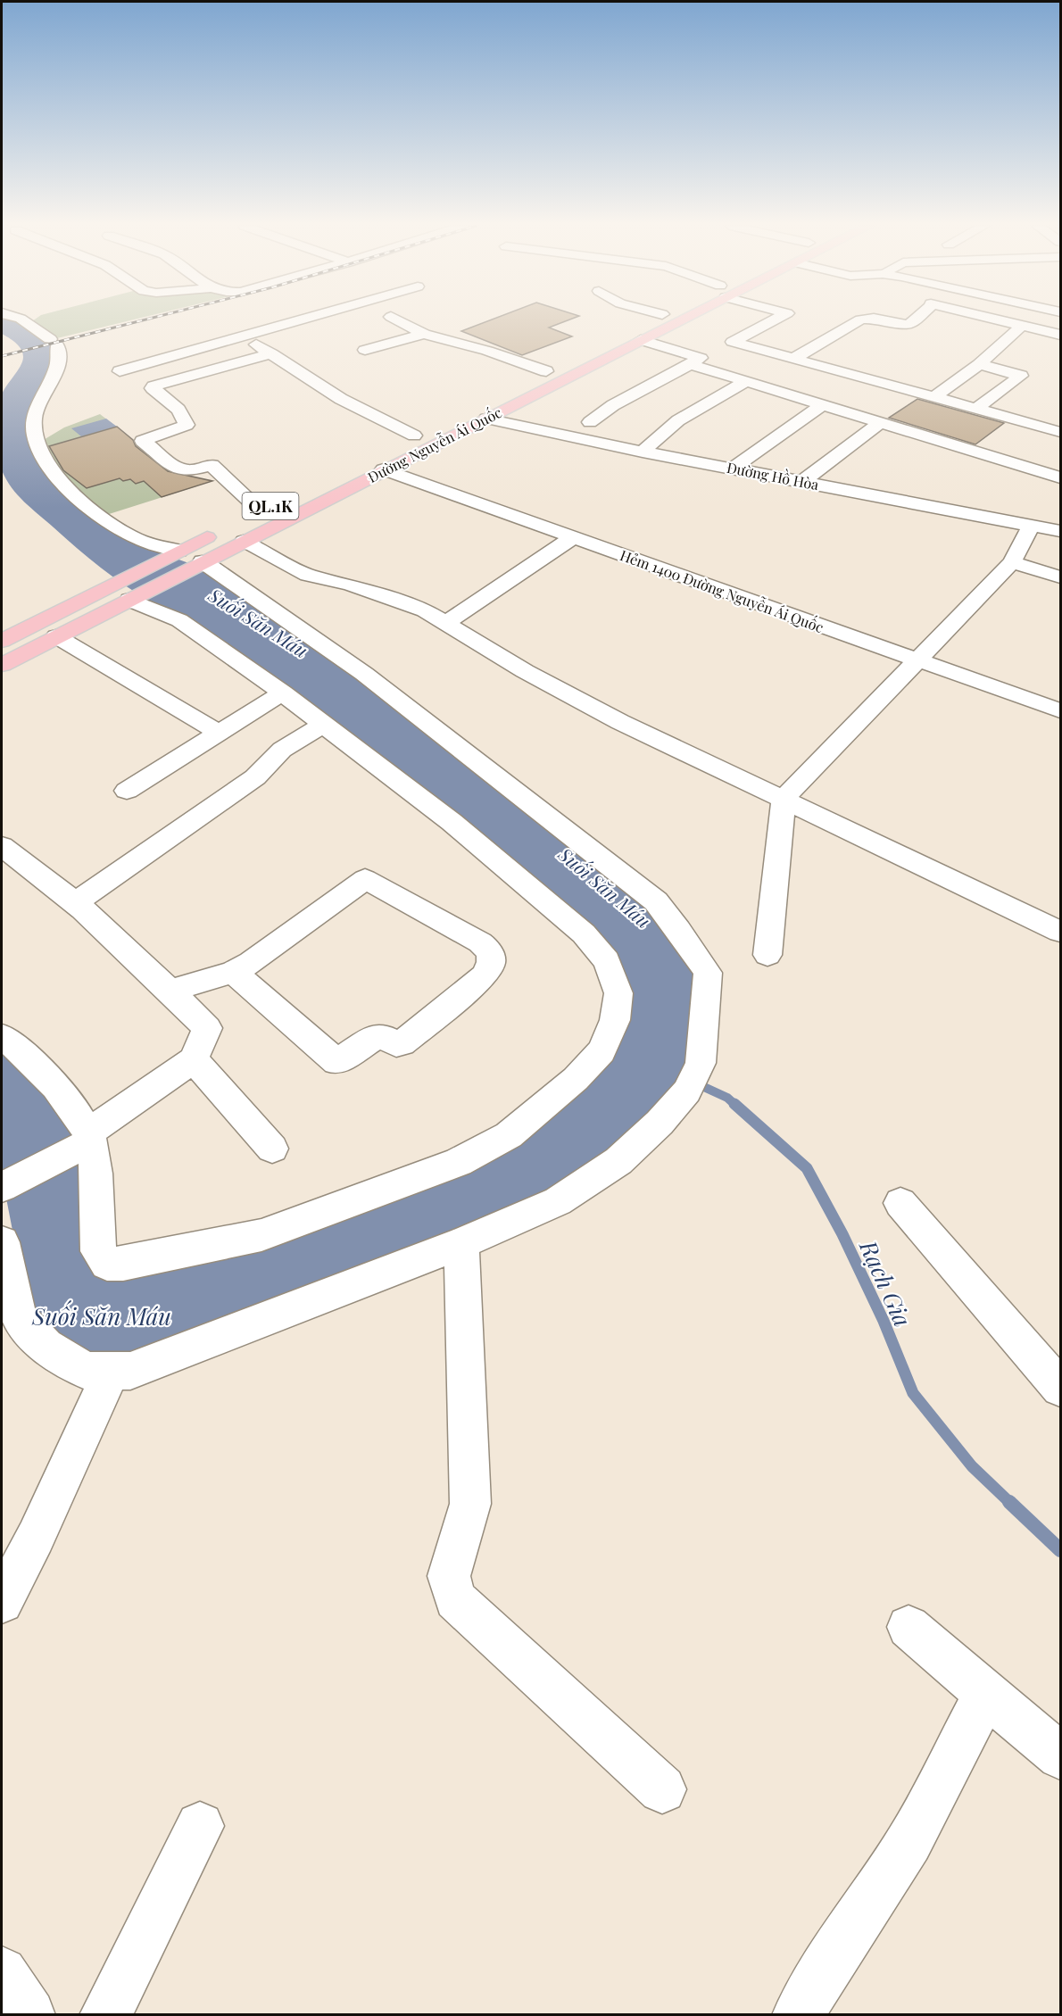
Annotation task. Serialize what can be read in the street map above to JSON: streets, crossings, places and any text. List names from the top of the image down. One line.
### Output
{"streets":{"main road":["Đường Nguyễn Ái Quốc","QL.1K"],"street":["Đường Hồ Hòa","Hẻm 1400 Đường Nguyễn Ái Quốc"]},"crossings":[["Đường Nguyễn Ái Quốc","Đường Hồ Hòa"],["Đường Nguyễn Ái Quốc","Hẻm 1400 Đường Nguyễn Ái Quốc"]],"water":["Suối Săn Máu","Rạch Gia"]}
